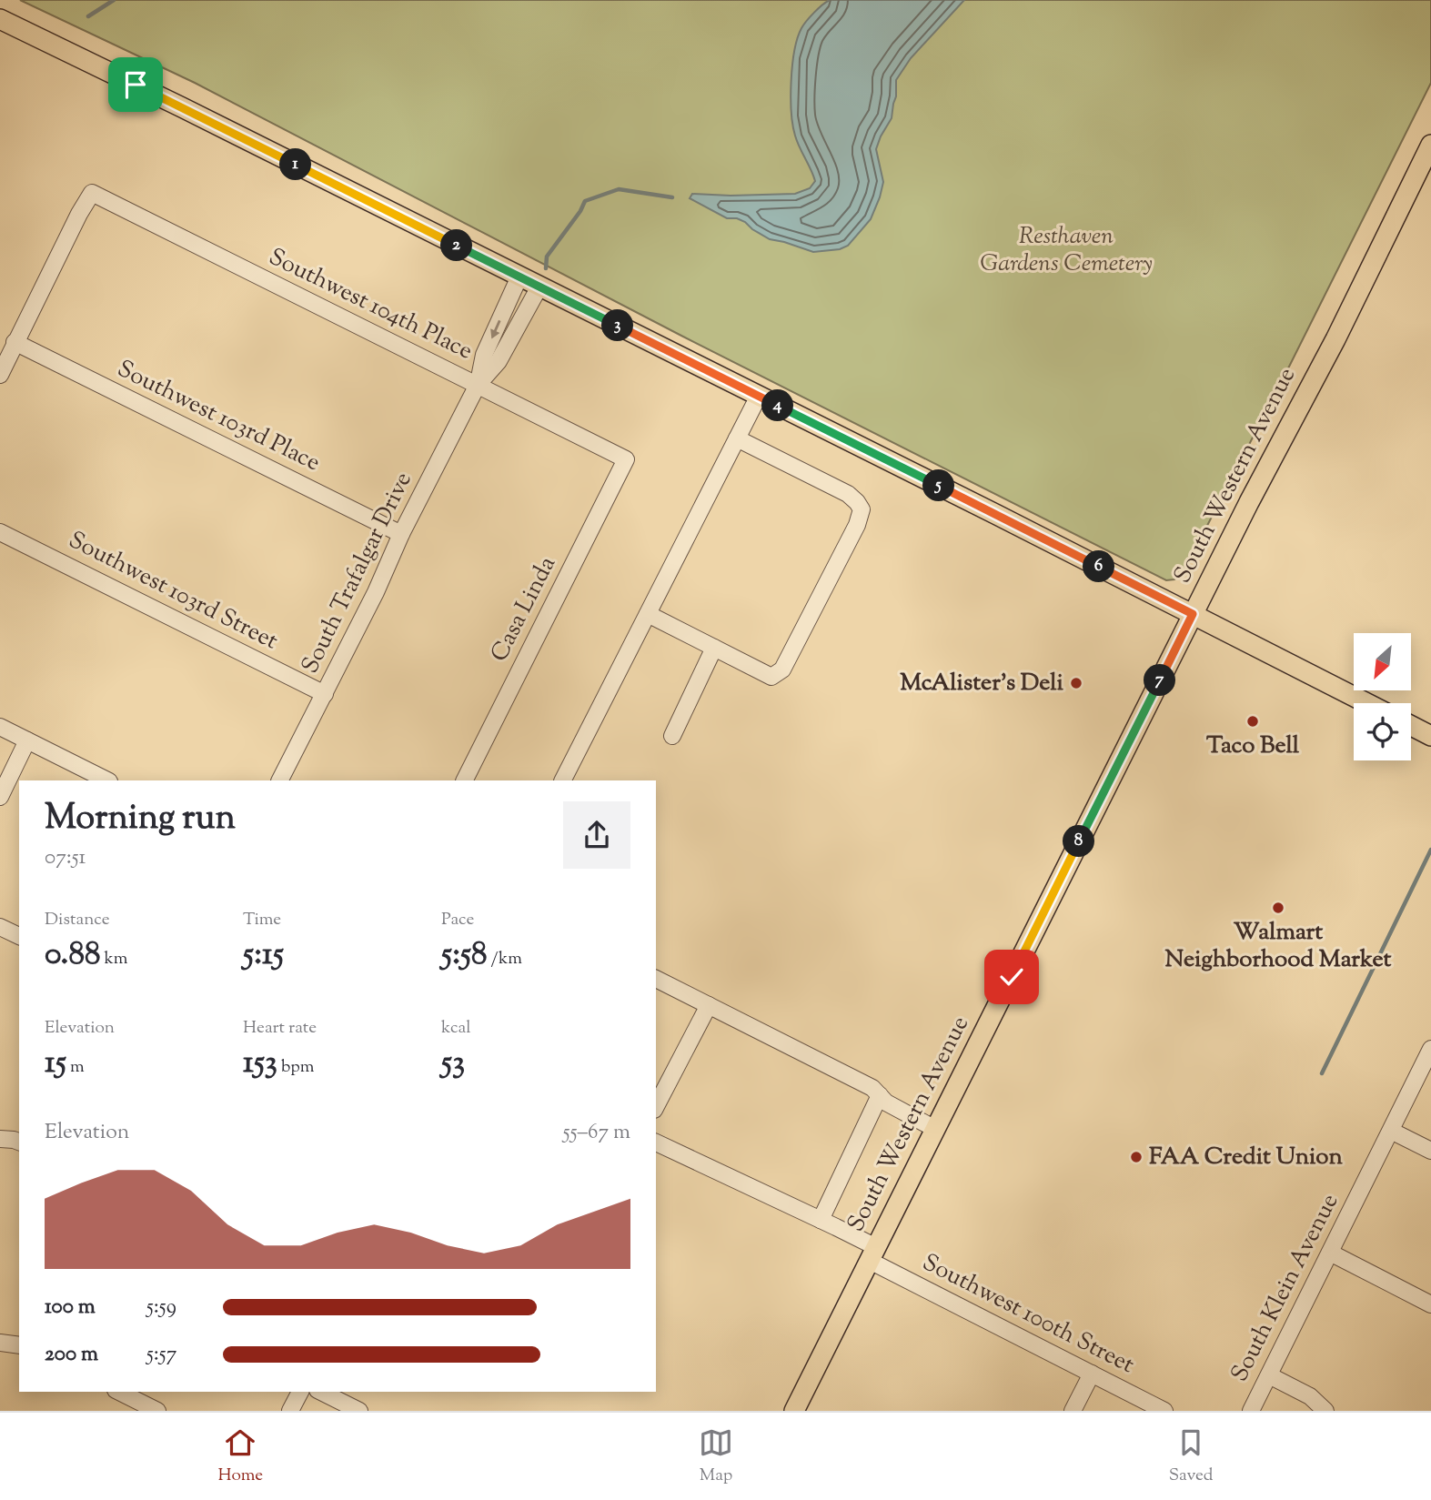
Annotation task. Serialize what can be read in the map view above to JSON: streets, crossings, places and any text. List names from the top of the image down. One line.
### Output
{"streets":{"main road":["South Western Avenue"],"street":["Southwest 104th Place","Southwest 103rd Place","South Trafalgar Drive","Southwest 103rd Street","Casa Linda","South Klein Avenue","Southwest 100th Street"]},"crossings":[["Southwest 104th Place","Southwest 103rd Place"],["Southwest 104th Place","South Trafalgar Drive"],["Southwest 104th Place","Casa Linda"],["Southwest 103rd Place","South Trafalgar Drive"],["South Western Avenue","Southwest 100th Street"],["South Trafalgar Drive","Southwest 103rd Street"]],"parks":["Resthaven Gardens Cemetery"],"places":["McAlister's Deli","Taco Bell","Walmart Neighborhood Market","FAA Credit Union"],"north":"bottom left","page":{"pins":["1","2","3","4","5","6","7","8"],"heading":["Morning run","07:51"],"stats":[["Distance","0.88 km"],["Time","5:15"],["Pace","5:58 /km"],["Elevation","15 m"],["Heart rate","153 bpm"],["kcal","53"]],"chart":["Elevation","55–67 m"],"list":[{"name":"100 m","note":"5:59"},{"name":"200 m","note":"5:57"}],"tabs":["Home","Map","Saved"]}}
